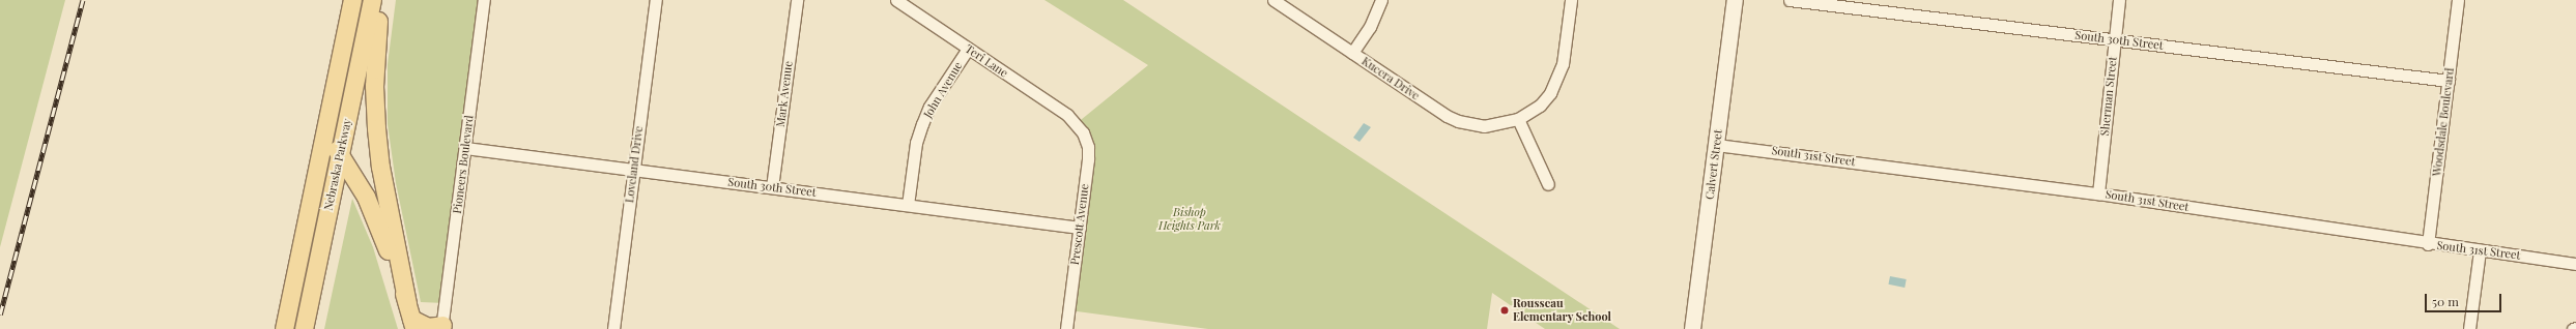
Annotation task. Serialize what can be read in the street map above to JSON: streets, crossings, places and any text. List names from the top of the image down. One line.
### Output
{"streets":{"main road":["Nebraska Parkway"],"street":["South 30th Street","Teri Lane","Kucera Drive","John Avenue","Mark Avenue","Sherman Street","Woodsdale Boulevard","South 31st Street","Pioneers Boulevard","Loveland Drive","Calvert Street","Prescott Avenue"]},"crossings":[["South 30th Street","John Avenue"],["South 30th Street","Mark Avenue"],["South 30th Street","Sherman Street"],["South 30th Street","Woodsdale Boulevard"],["South 30th Street","Pioneers Boulevard"],["South 30th Street","Loveland Drive"],["South 30th Street","Prescott Avenue"],["Teri Lane","John Avenue"],["Teri Lane","Prescott Avenue"],["Sherman Street","South 31st Street"],["Woodsdale Boulevard","South 31st Street"],["South 31st Street","Calvert Street"]],"parks":["Bishop Heights Park"],"places":["Rousseau Elementary School"],"scale_bar":"50 m"}
